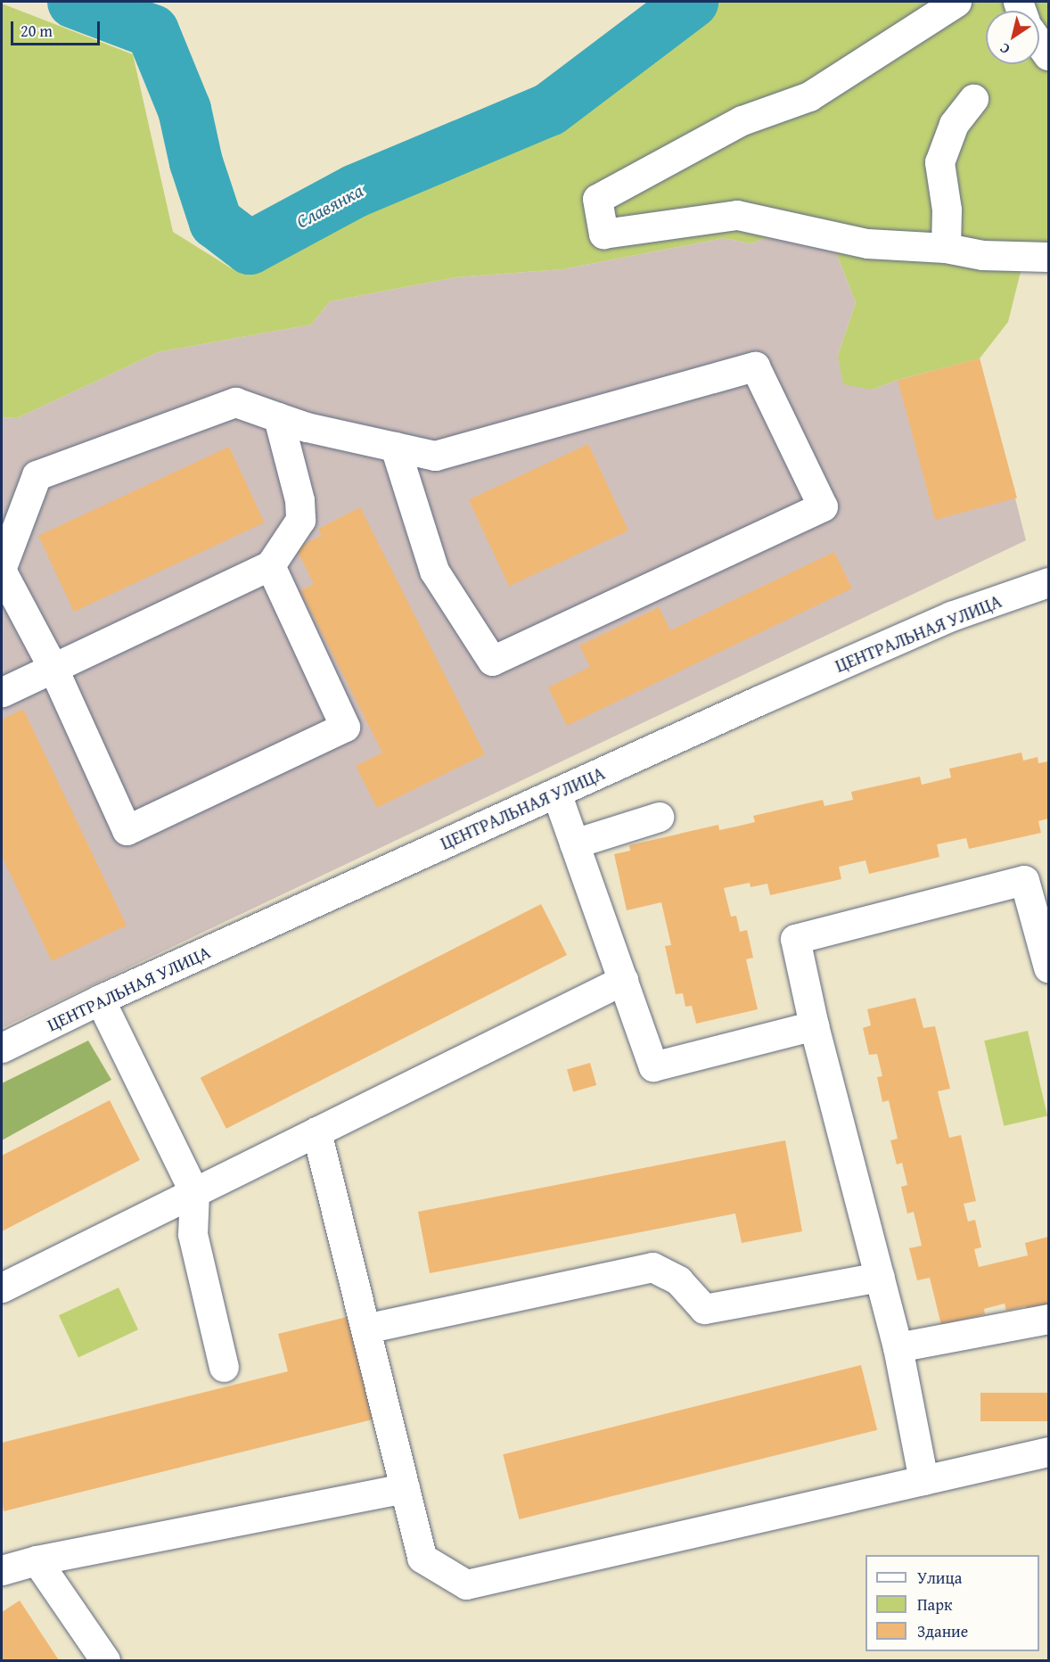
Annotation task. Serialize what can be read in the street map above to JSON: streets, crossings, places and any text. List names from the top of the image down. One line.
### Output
{"streets":{"street":["ЦЕНТРАЛЬНАЯ УЛИЦА"]},"water":["Славянка"],"legend":["Улица","Парк","Здание"],"scale_bar":"20 m","north":"bottom left"}
